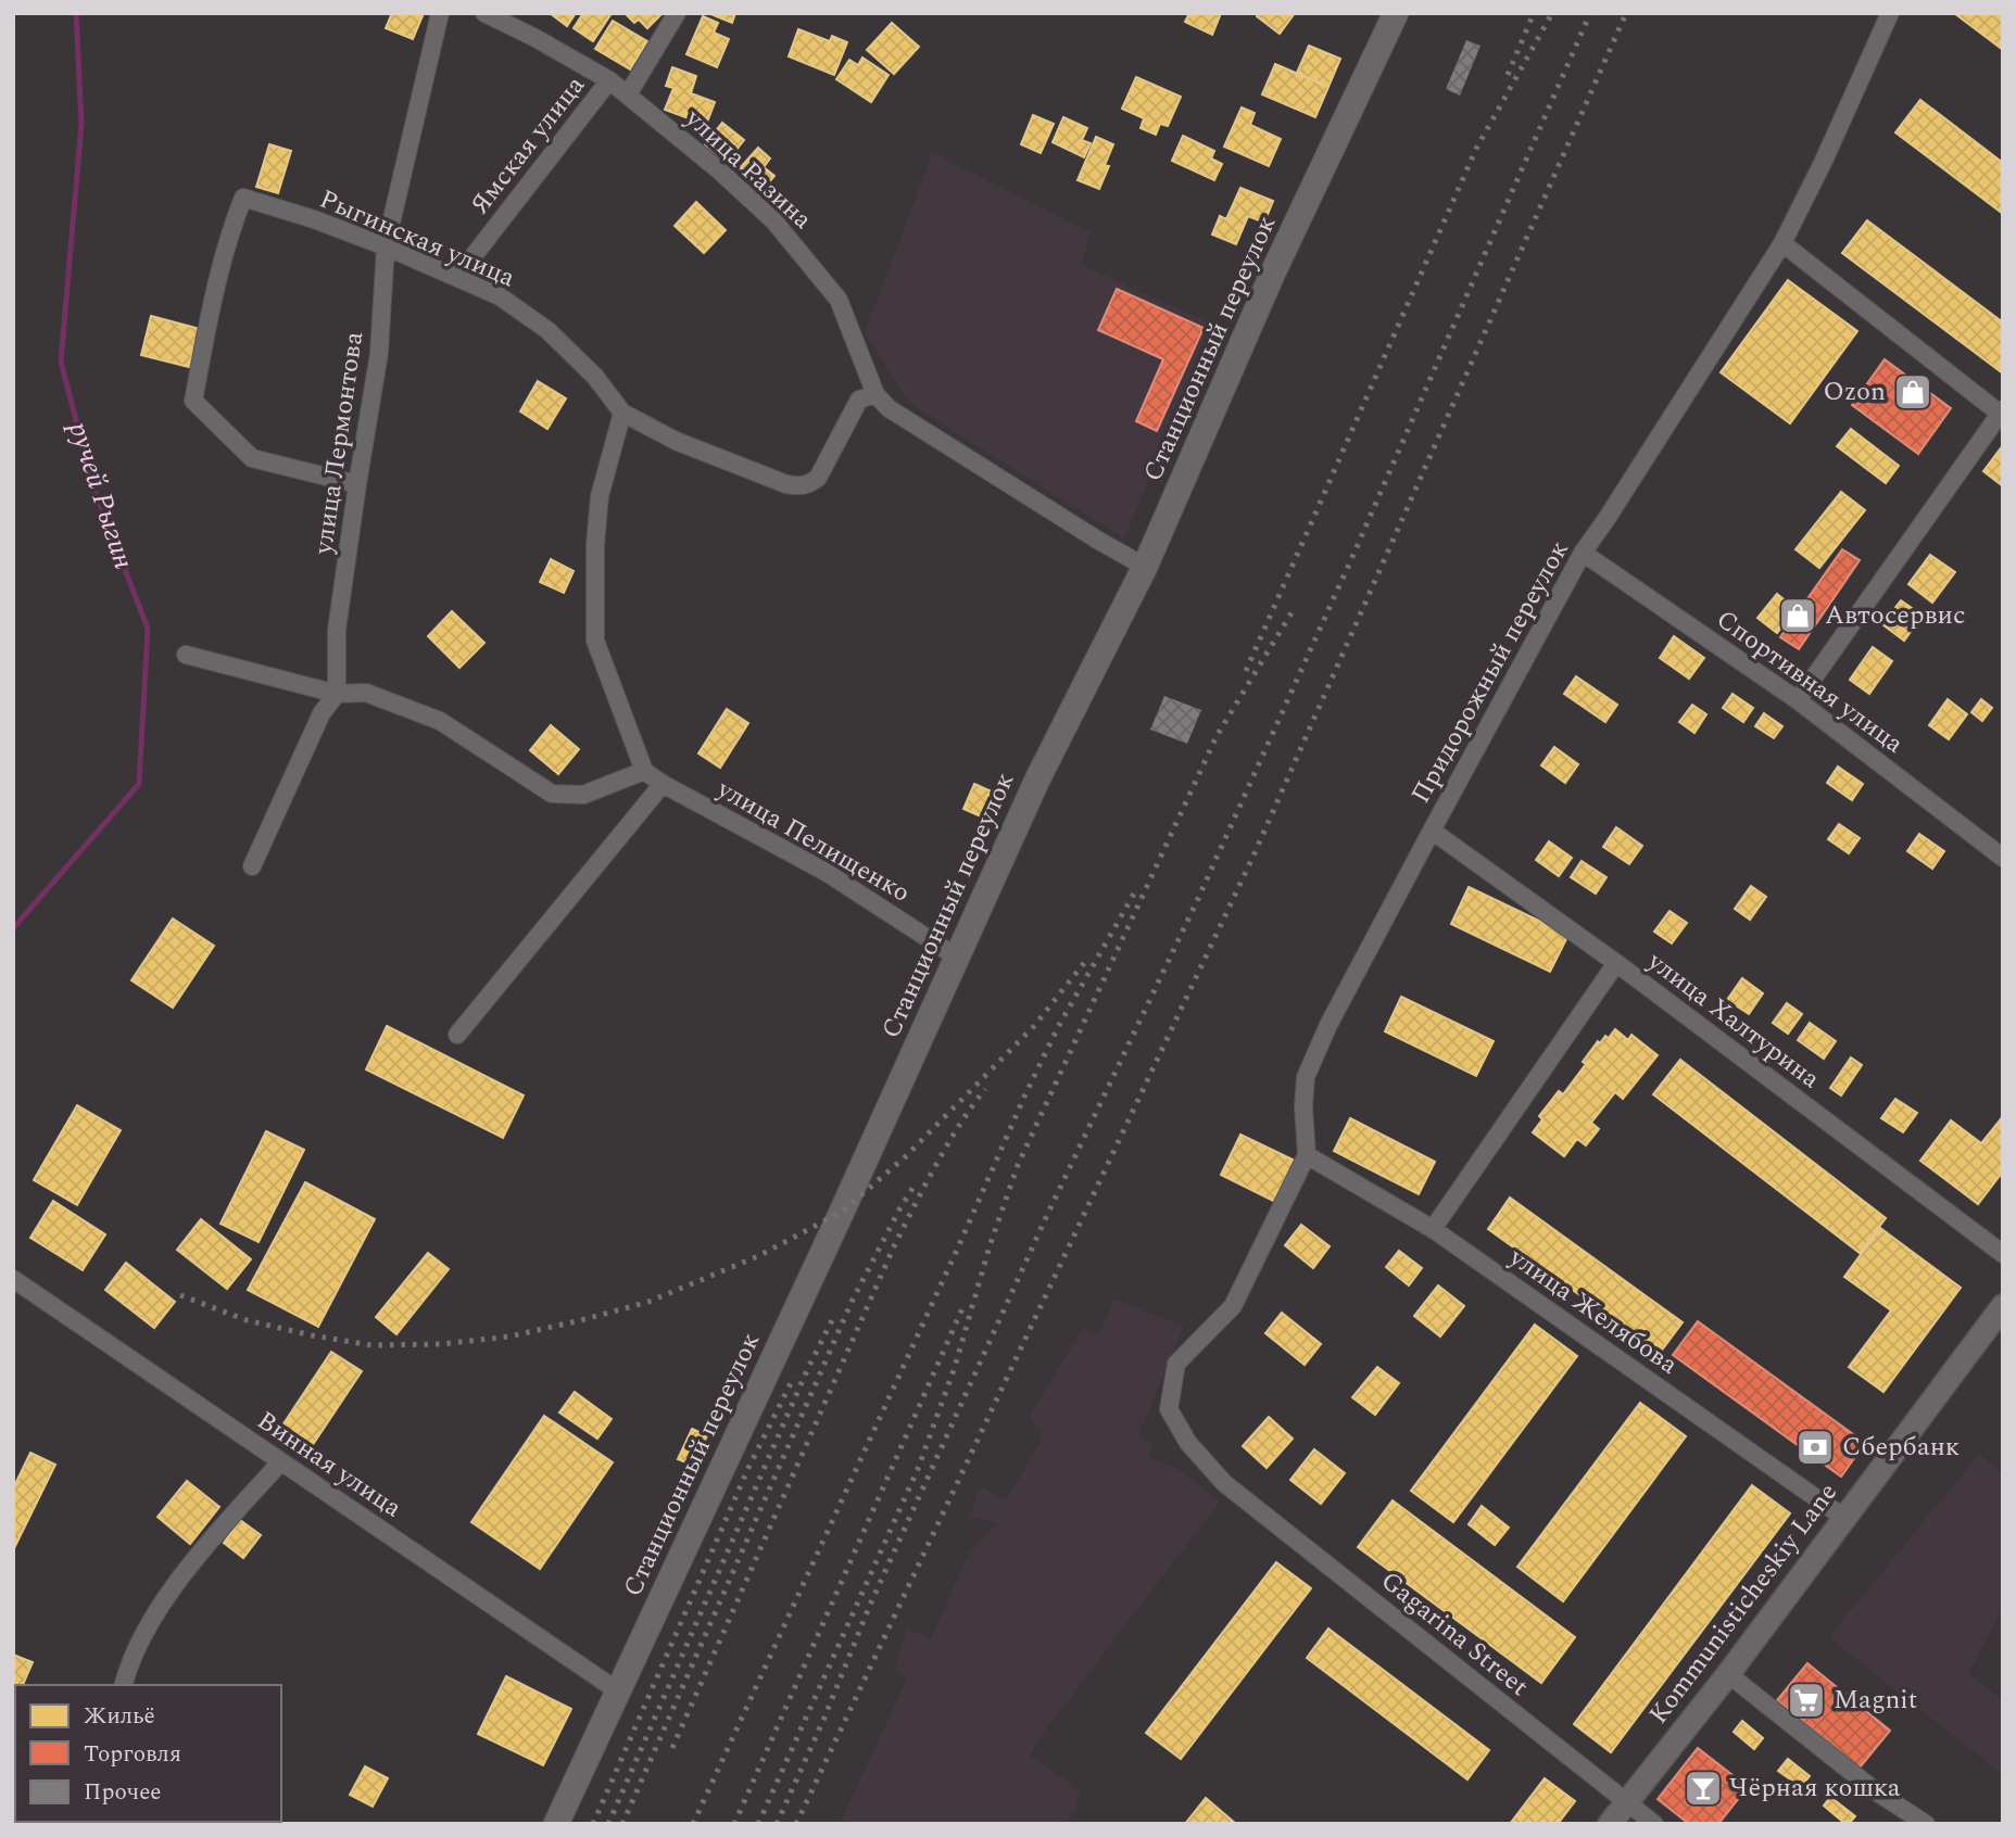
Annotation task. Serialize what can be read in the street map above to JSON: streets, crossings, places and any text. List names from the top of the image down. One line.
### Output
{"streets":{"main road":["Станционный переулок"],"street":["Ямская улица","улица Разина","Рыгинская улица","улица Лермонтова","Придорожный переулок","Спортивная улица","улица Пелищенко","улица Халтурина","улица Желябова","Винная улица","Kommunisticheskiy Lane","Gagarina Street"]},"crossings":[["Ямская улица","улица Разина"],["Ямская улица","Рыгинская улица"],["улица Разина","Рыгинская улица"],["улица Разина","Станционный переулок"],["Рыгинская улица","улица Лермонтова"],["Станционный переулок","улица Пелищенко"],["Станционный переулок","Винная улица"],["Придорожный переулок","Спортивная улица"],["Придорожный переулок","улица Халтурина"],["Придорожный переулок","улица Желябова"],["Придорожный переулок","Gagarina Street"],["улица Желябова","Kommunisticheskiy Lane"],["Kommunisticheskiy Lane","Gagarina Street"]],"water":["ручей Рыгин"],"places":{"shop":["Ozon","Автосервис"],"bank":["Сбербанк"],"supermarket":["Magnit"],"bar":["Чёрная кошка"]},"legend":["Жильё","Торговля","Прочее"]}
